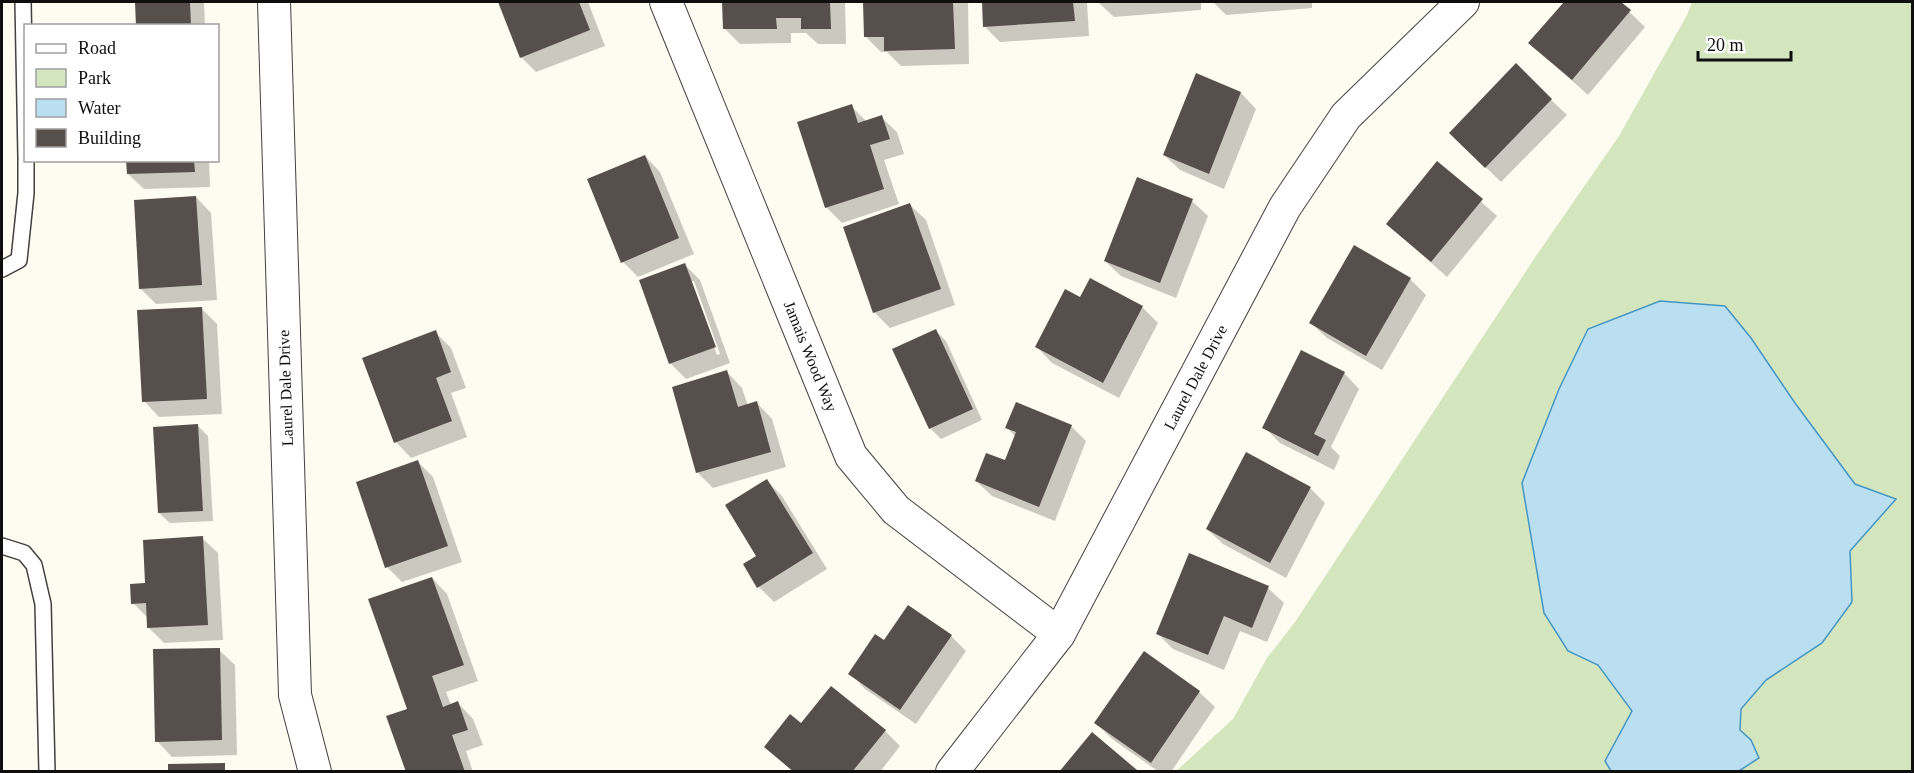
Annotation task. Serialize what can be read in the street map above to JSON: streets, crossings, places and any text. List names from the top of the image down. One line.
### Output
{"streets":{"street":["Jamais Wood Way","Laurel Dale Drive"]},"crossings":[["Jamais Wood Way","Laurel Dale Drive"]],"legend":["Road","Park","Water","Building"],"scale_bar":"20 m"}
